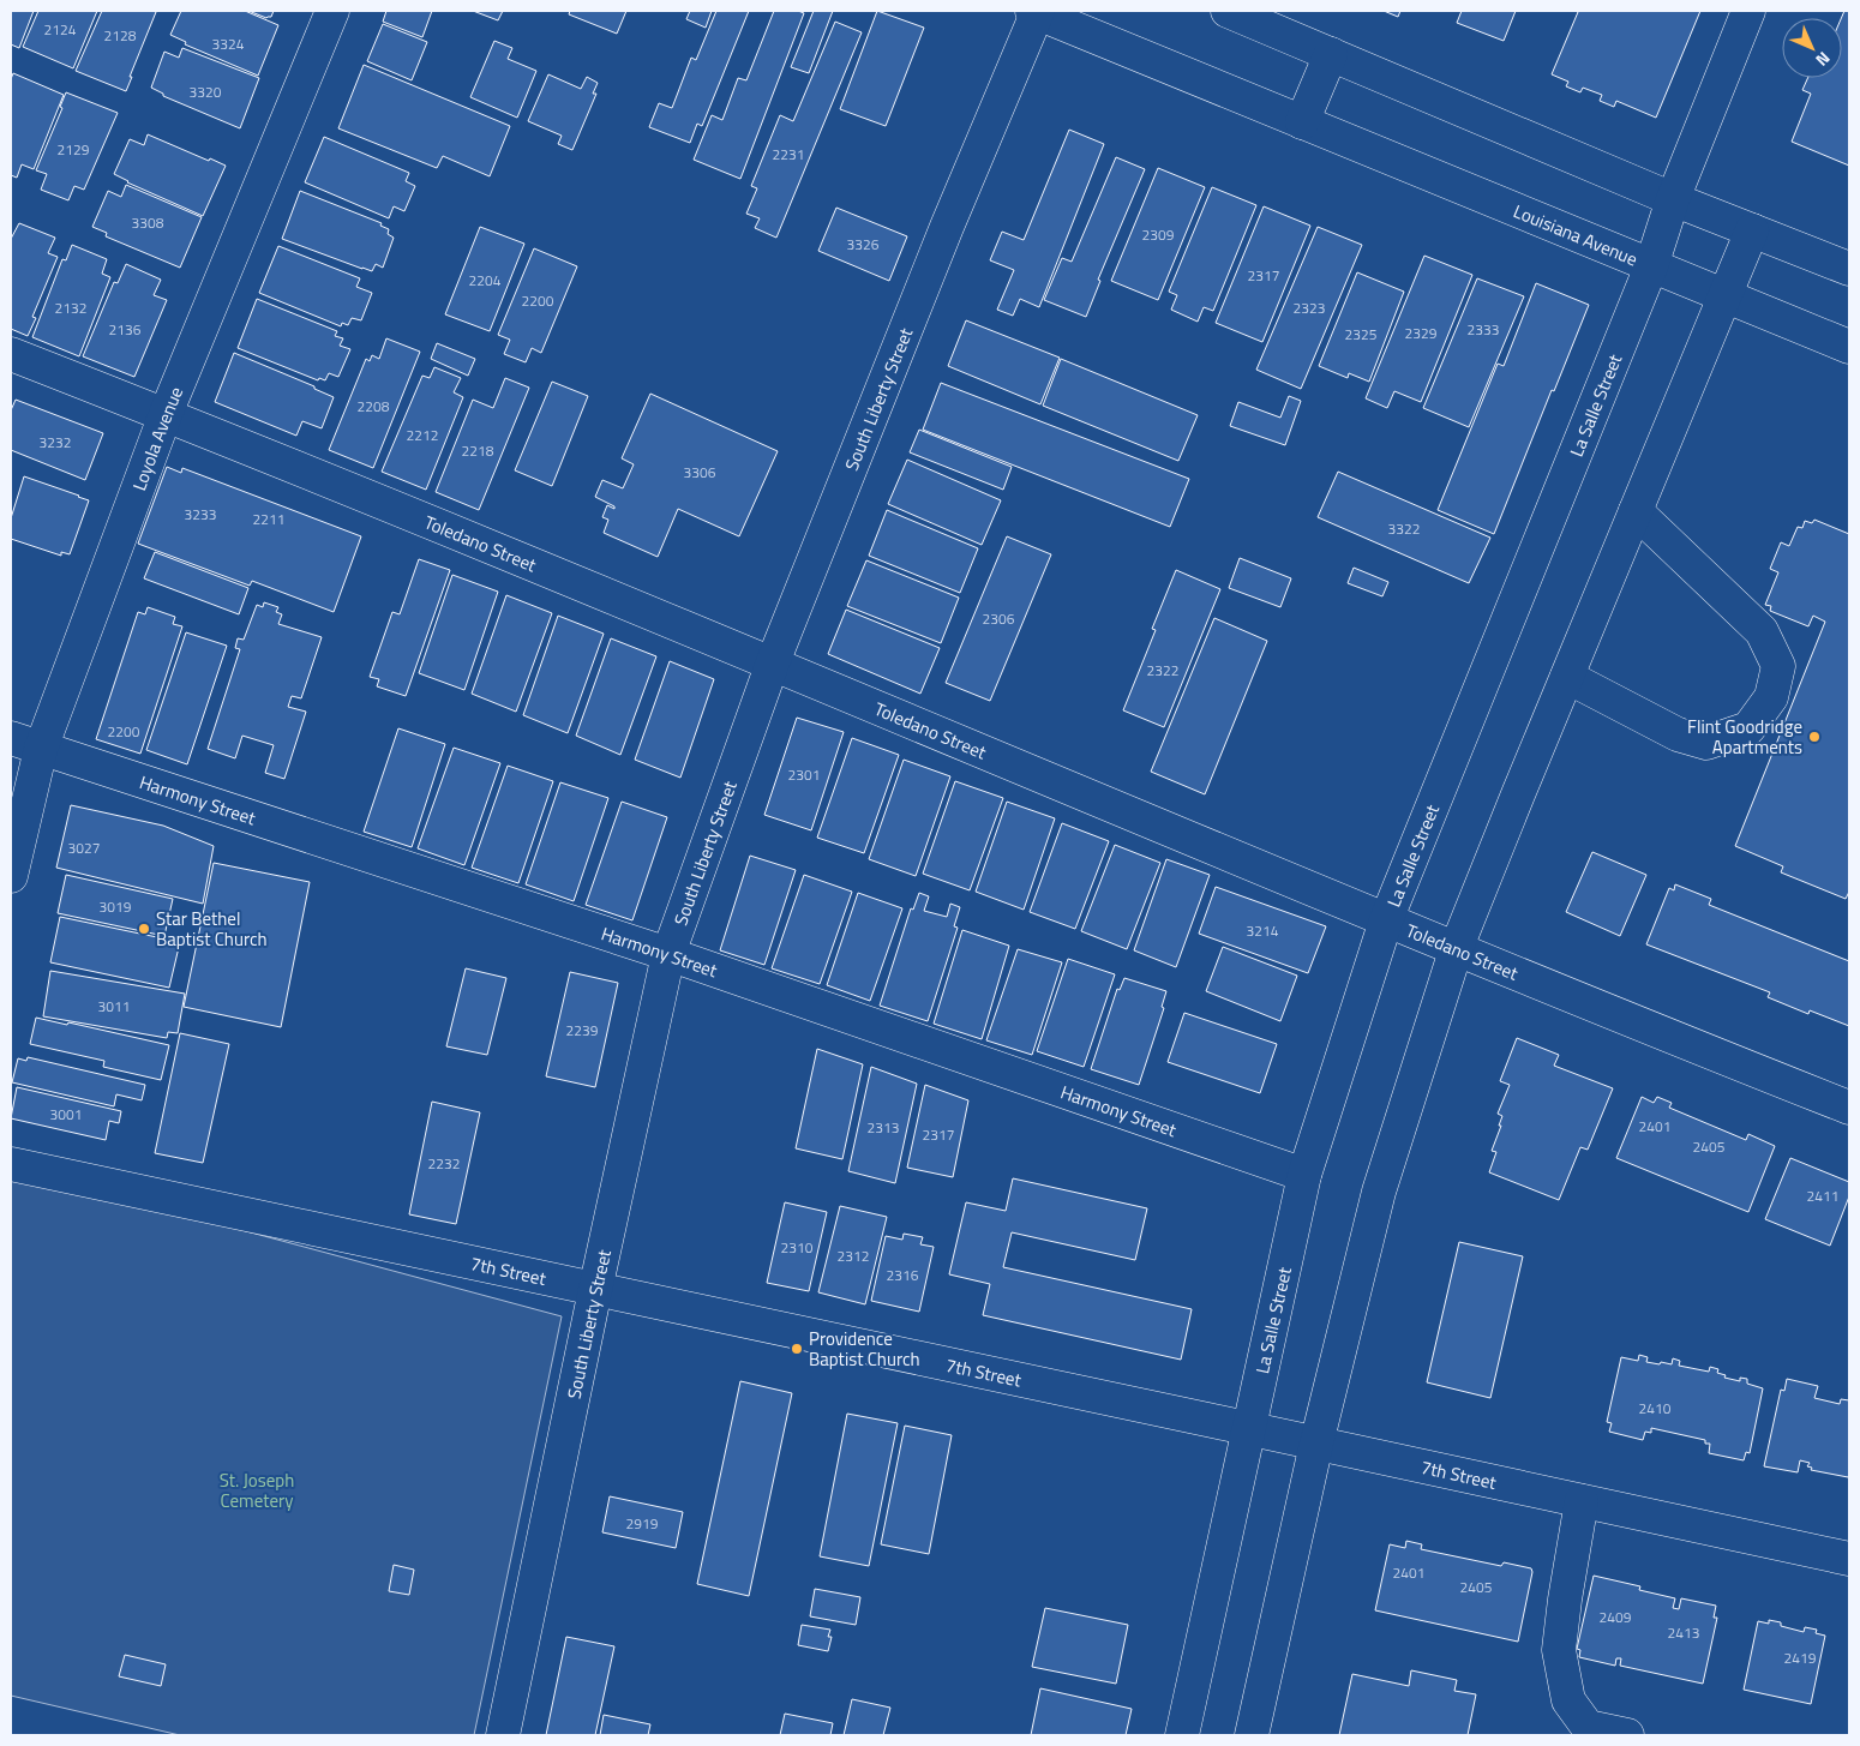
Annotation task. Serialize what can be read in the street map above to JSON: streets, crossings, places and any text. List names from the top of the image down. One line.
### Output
{"streets":{"street":["Louisiana Avenue","South Liberty Street","La Salle Street","Loyola Avenue","Toledano Street","Harmony Street","7th Street"]},"crossings":[["Louisiana Avenue","South Liberty Street"],["Louisiana Avenue","La Salle Street"],["South Liberty Street","Toledano Street"],["South Liberty Street","Harmony Street"],["South Liberty Street","7th Street"],["La Salle Street","Toledano Street"],["La Salle Street","Harmony Street"],["La Salle Street","7th Street"],["Loyola Avenue","Toledano Street"],["Loyola Avenue","Harmony Street"]],"parks":["St. Joseph Cemetery"],"places":["Flint Goodridge Apartments","Star Bethel Baptist Church","Providence Baptist Church"],"house_numbers":["2124","2128","3324","3320","2129","2231","3308","2309","3326","2317","2204","2200","2132","2323","2136","2333","2329","2325","2208","2212","3232","2218","3306","3233","2211","3322","2306","2322","2200","2301","3027","3019","3214","3011","2239","3001","2401","2313","2317","2405","2232","2411","2310","2312","2316","2410","2919","2401","2405","2409","2413","2419"],"north":"bottom right"}
